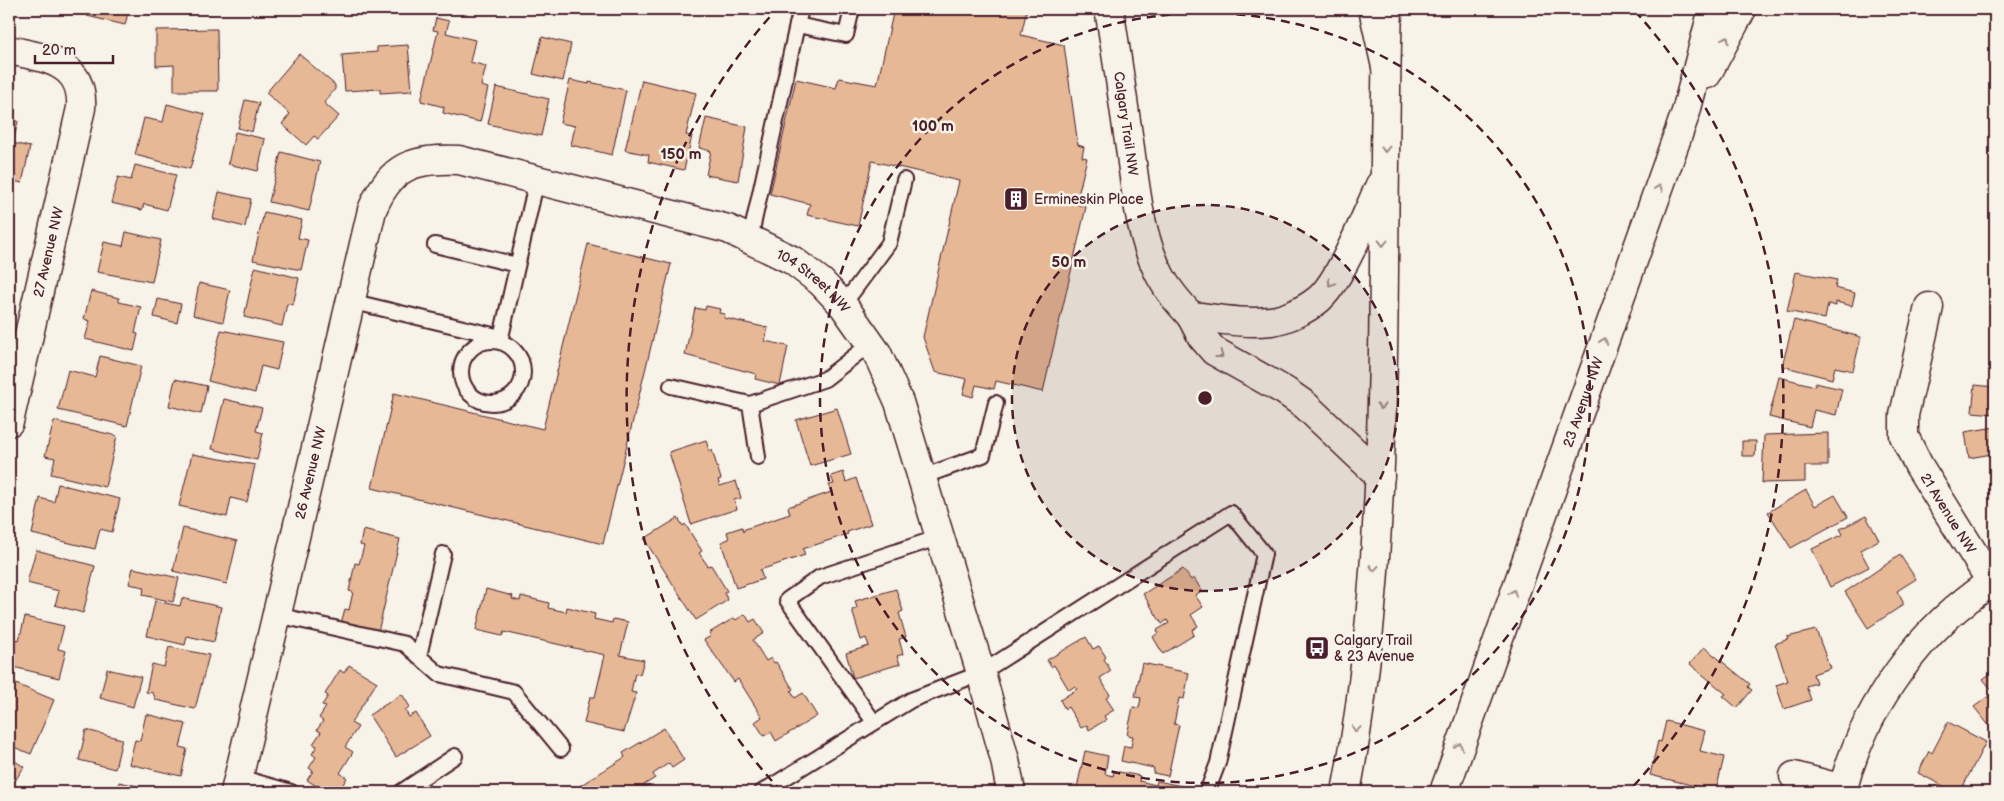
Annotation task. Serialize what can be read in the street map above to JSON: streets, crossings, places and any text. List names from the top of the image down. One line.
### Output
{"streets":{"main road":["Calgary Trail NW","27 Avenue NW","104 Street NW","23 Avenue NW","26 Avenue NW","21 Avenue NW"]},"crossings":[["104 Street NW","26 Avenue NW"]],"one_way":["Calgary Trail NW"],"places":{"building":["Ermineskin Place"],"bus stop":["Calgary Trail & 23 Avenue"]},"scale_bar":"20 m","rings":["100 m","150 m","50 m"]}
